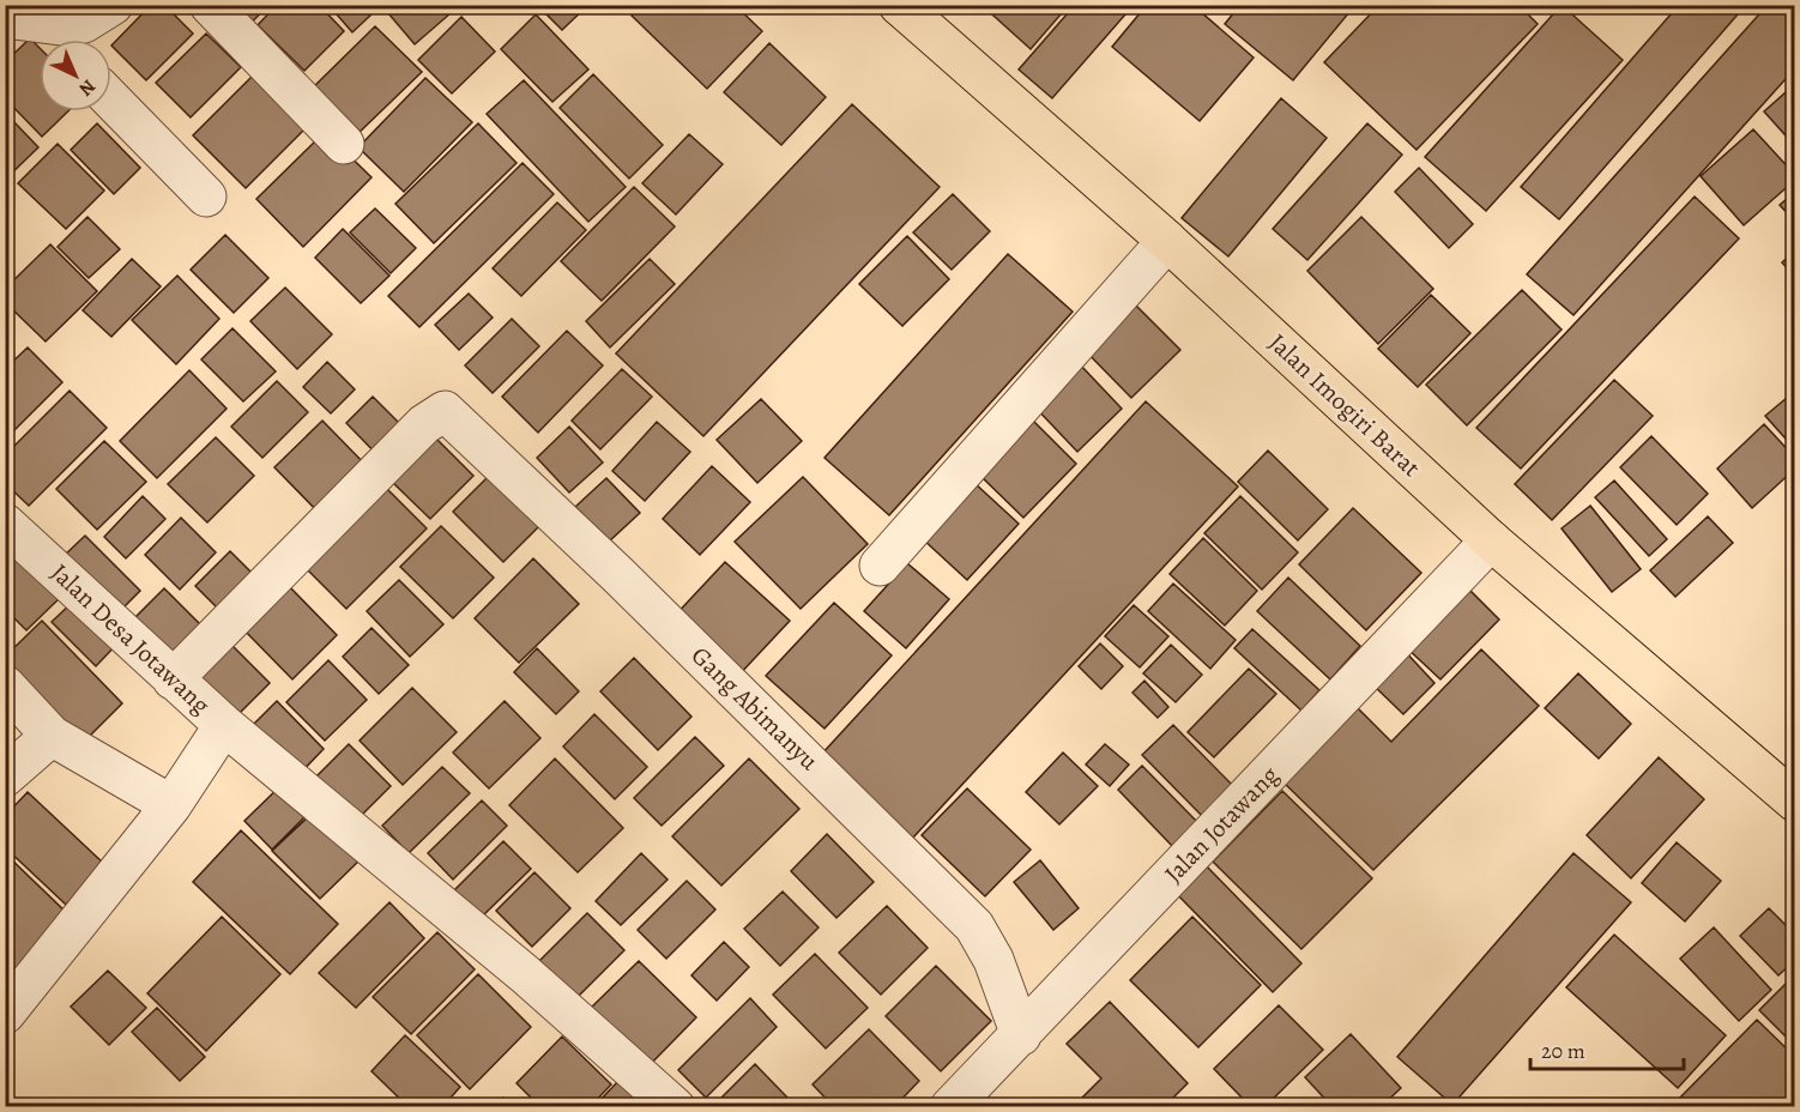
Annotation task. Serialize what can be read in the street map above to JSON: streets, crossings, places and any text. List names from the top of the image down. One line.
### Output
{"streets":{"main road":["Jalan Imogiri Barat"],"street":["Jalan Desa Jotawang","Gang Abimanyu","Jalan Jotawang"]},"crossings":[["Jalan Imogiri Barat","Jalan Jotawang"],["Jalan Desa Jotawang","Gang Abimanyu"],["Gang Abimanyu","Jalan Jotawang"]],"scale_bar":"20 m","north":"bottom right"}
